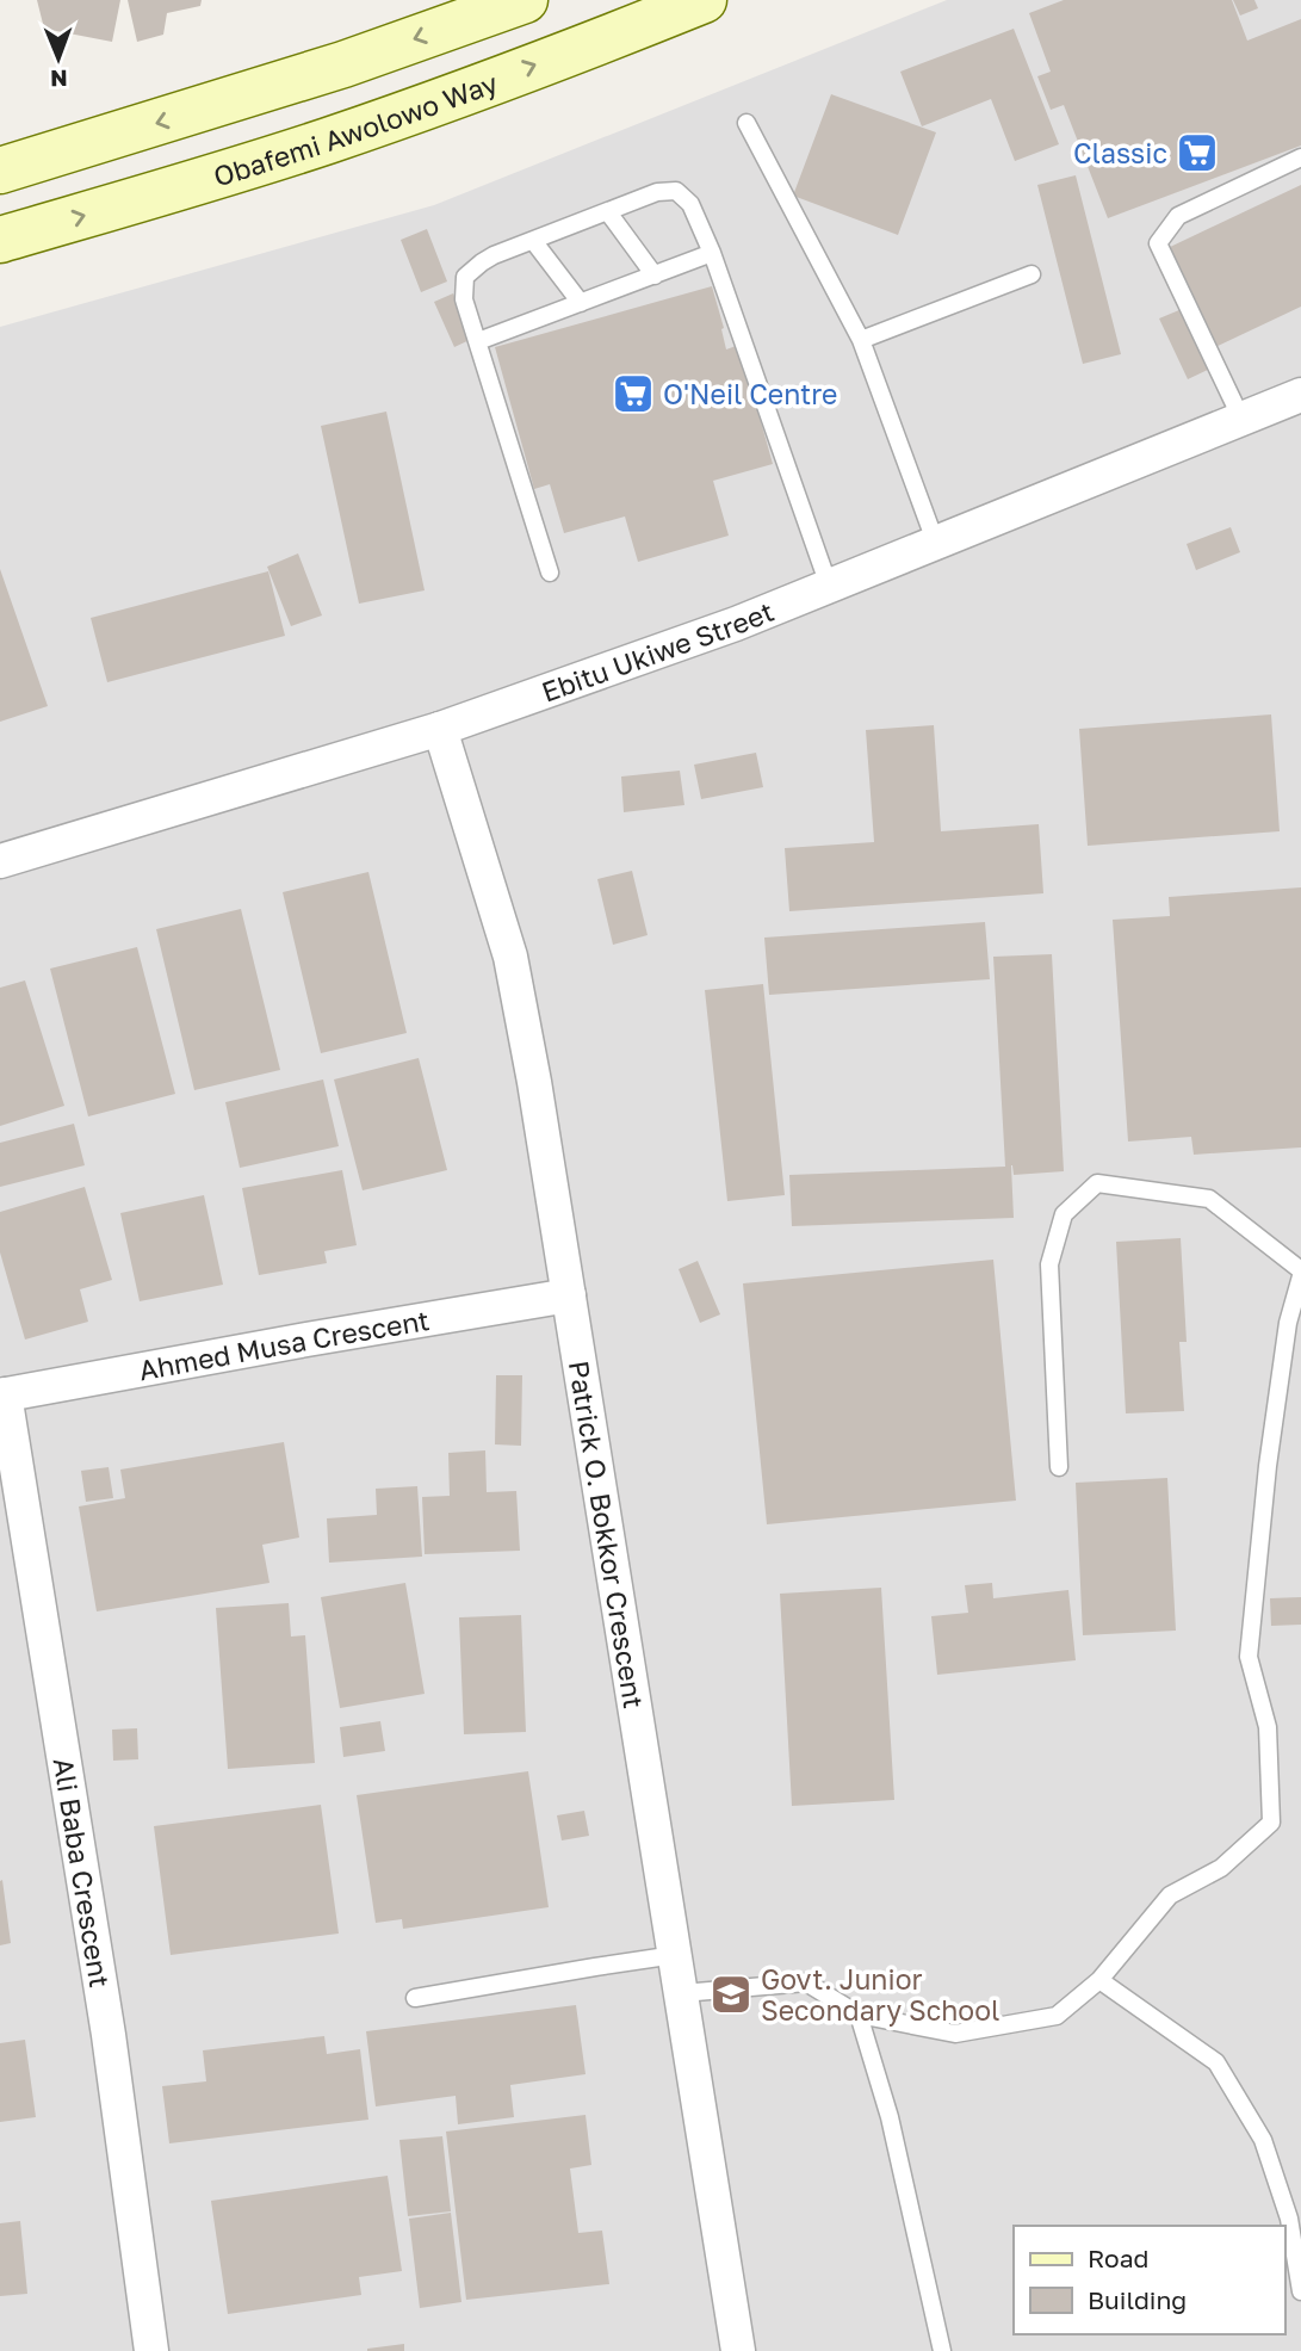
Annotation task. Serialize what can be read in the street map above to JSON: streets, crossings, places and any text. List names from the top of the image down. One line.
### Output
{"streets":{"main road":["Obafemi Awolowo Way"],"street":["Ebitu Ukiwe Street","Ahmed Musa Crescent","Patrick O. Bokkor Crescent","Ali Baba Crescent"]},"crossings":[["Ebitu Ukiwe Street","Patrick O. Bokkor Crescent"],["Ahmed Musa Crescent","Patrick O. Bokkor Crescent"],["Ahmed Musa Crescent","Ali Baba Crescent"]],"places":{"supermarket":["Classic","O'Neil Centre"],"school or university":["Govt. Junior Secondary School"]},"legend":["Road","Building"],"north":"bottom"}
